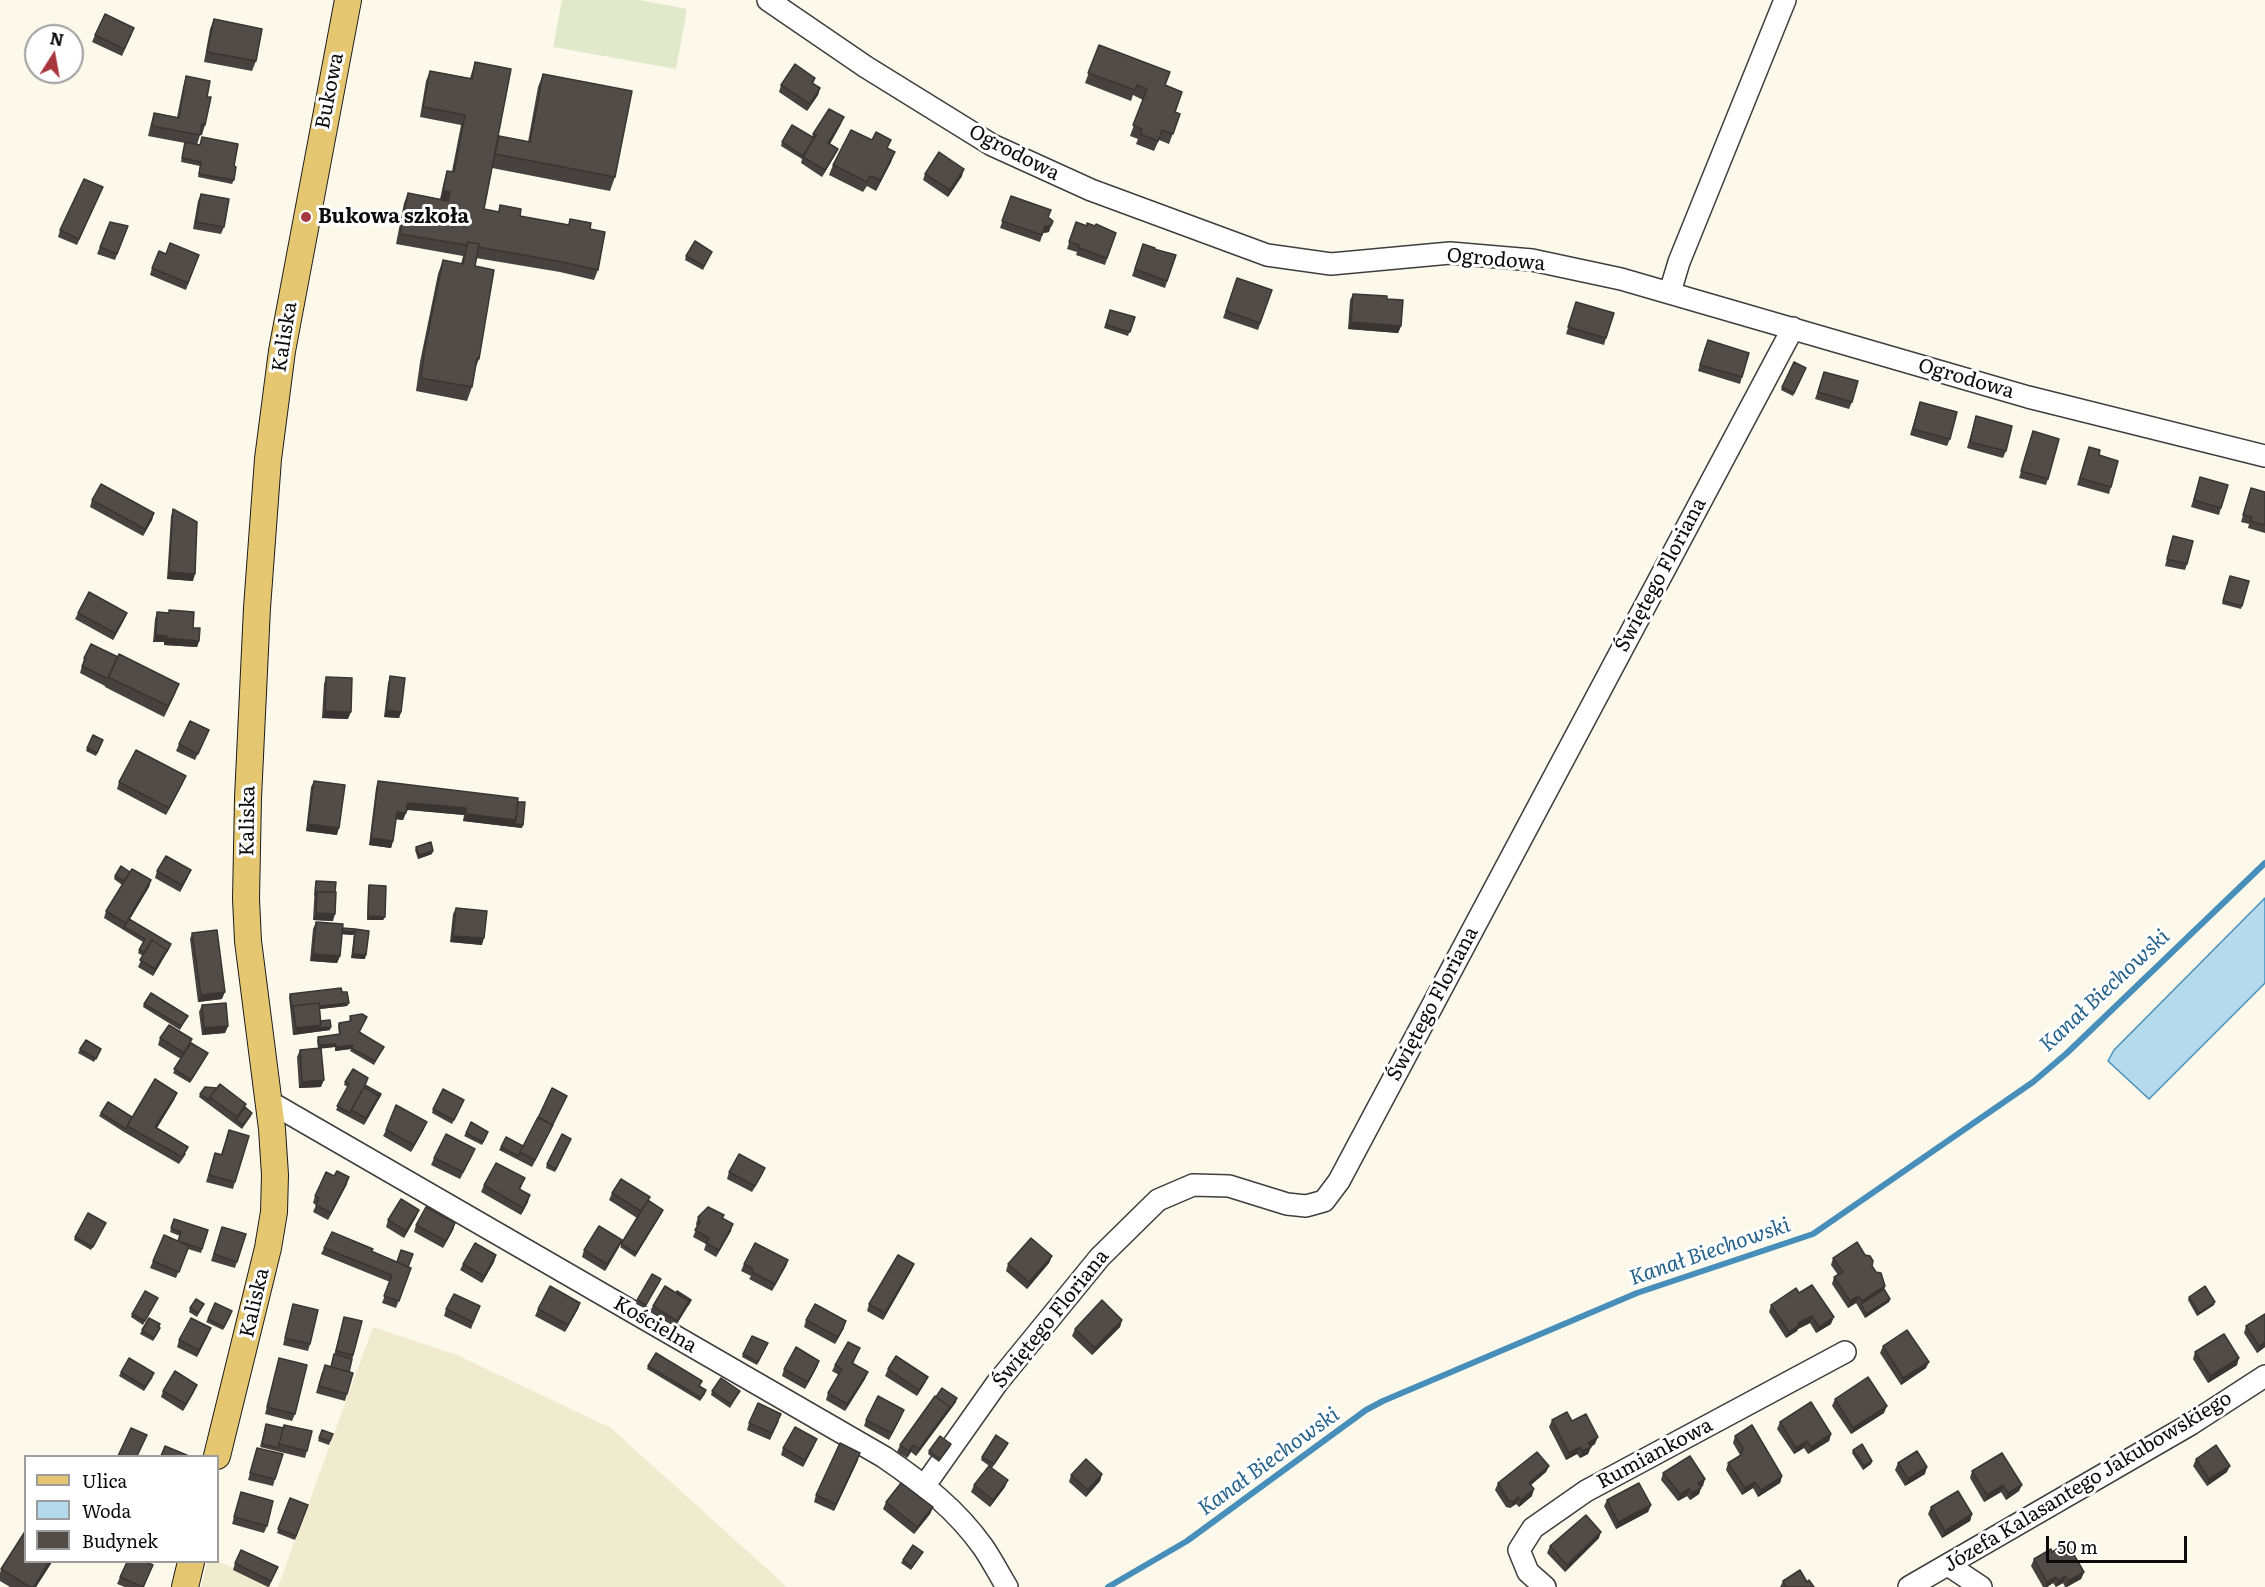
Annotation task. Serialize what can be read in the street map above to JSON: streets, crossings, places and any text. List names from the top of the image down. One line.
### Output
{"streets":{"main road":["Bukowa","Kaliska"],"street":["Ogrodowa","Świętego Floriana","Kościelna","Rumiankowa","Józefa Kalasantego Jakubowskiego"]},"crossings":[["Bukowa","Kaliska"],["Ogrodowa","Świętego Floriana"],["Kaliska","Kościelna"],["Świętego Floriana","Kościelna"]],"water":["Kanał Biechowski"],"places":["Bukowa szkoła"],"legend":["Ulica","Woda","Budynek"],"scale_bar":"50 m","north":"top"}
